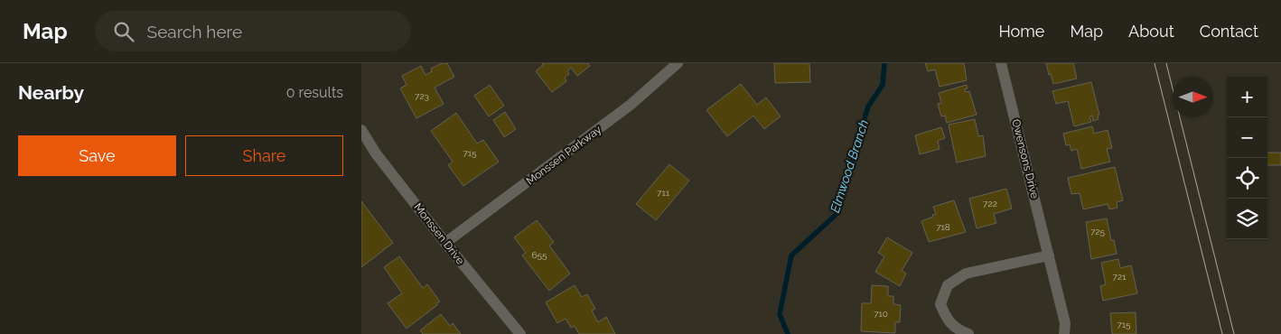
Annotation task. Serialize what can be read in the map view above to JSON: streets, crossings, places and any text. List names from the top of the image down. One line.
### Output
{"streets":{"street":["Monssen Parkway","Owensons Drive","Monssen Drive"]},"crossings":[["Monssen Parkway","Monssen Drive"]],"water":["Elmwood Branch"],"house_numbers":["723","715","711","722","718","725","655","721","710","715"],"north":"right","page":{"header":"Map","search":"Search here","nav":["Home","Map","About","Contact"],"heading":["Nearby","0 results"],"map_buttons":["+","−"],"buttons":["Save","Share"]}}
